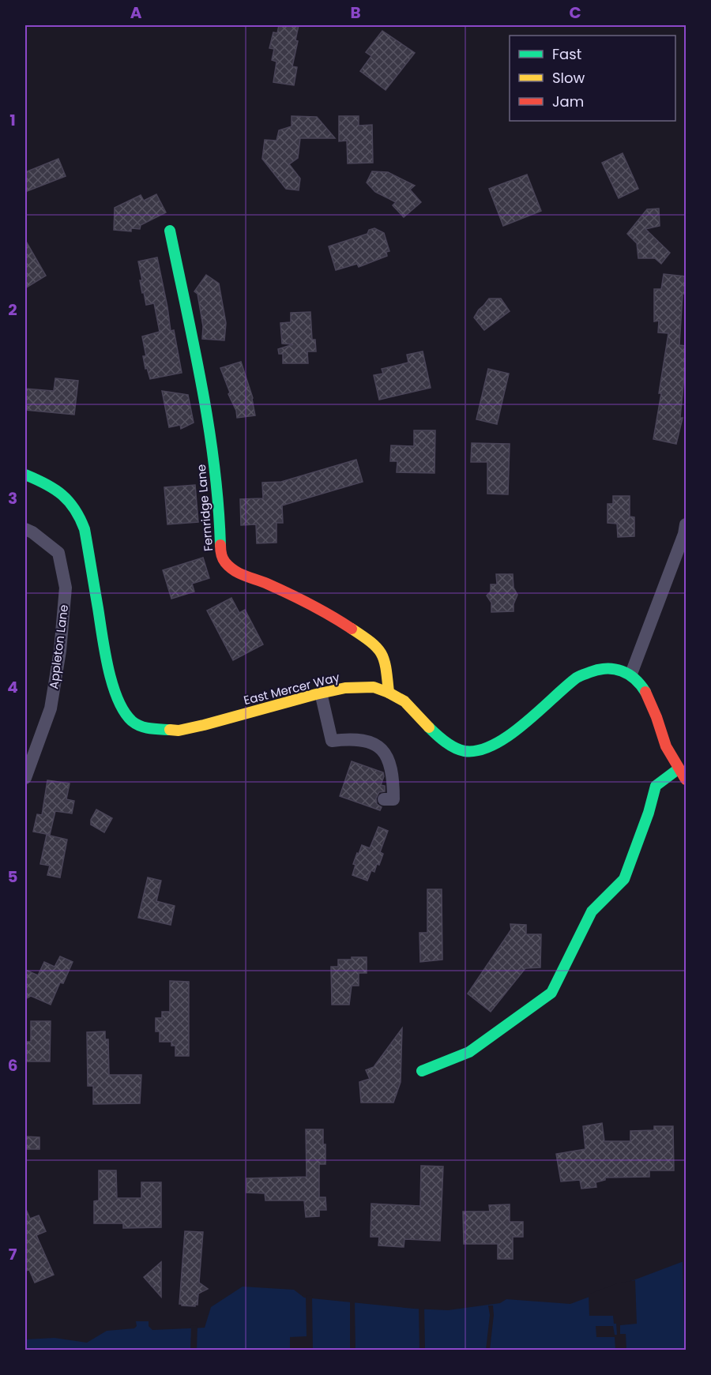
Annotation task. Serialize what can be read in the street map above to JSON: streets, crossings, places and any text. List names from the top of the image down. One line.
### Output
{"streets":{"street":["Fernridge Lane","Appleton Lane","East Mercer Way"]},"crossings":[["Fernridge Lane","East Mercer Way"]],"legend":["Fast","Slow","Jam"],"grid":{"columns":["A","B","C"],"rows":["1","2","3","4","5","6","7"]}}
